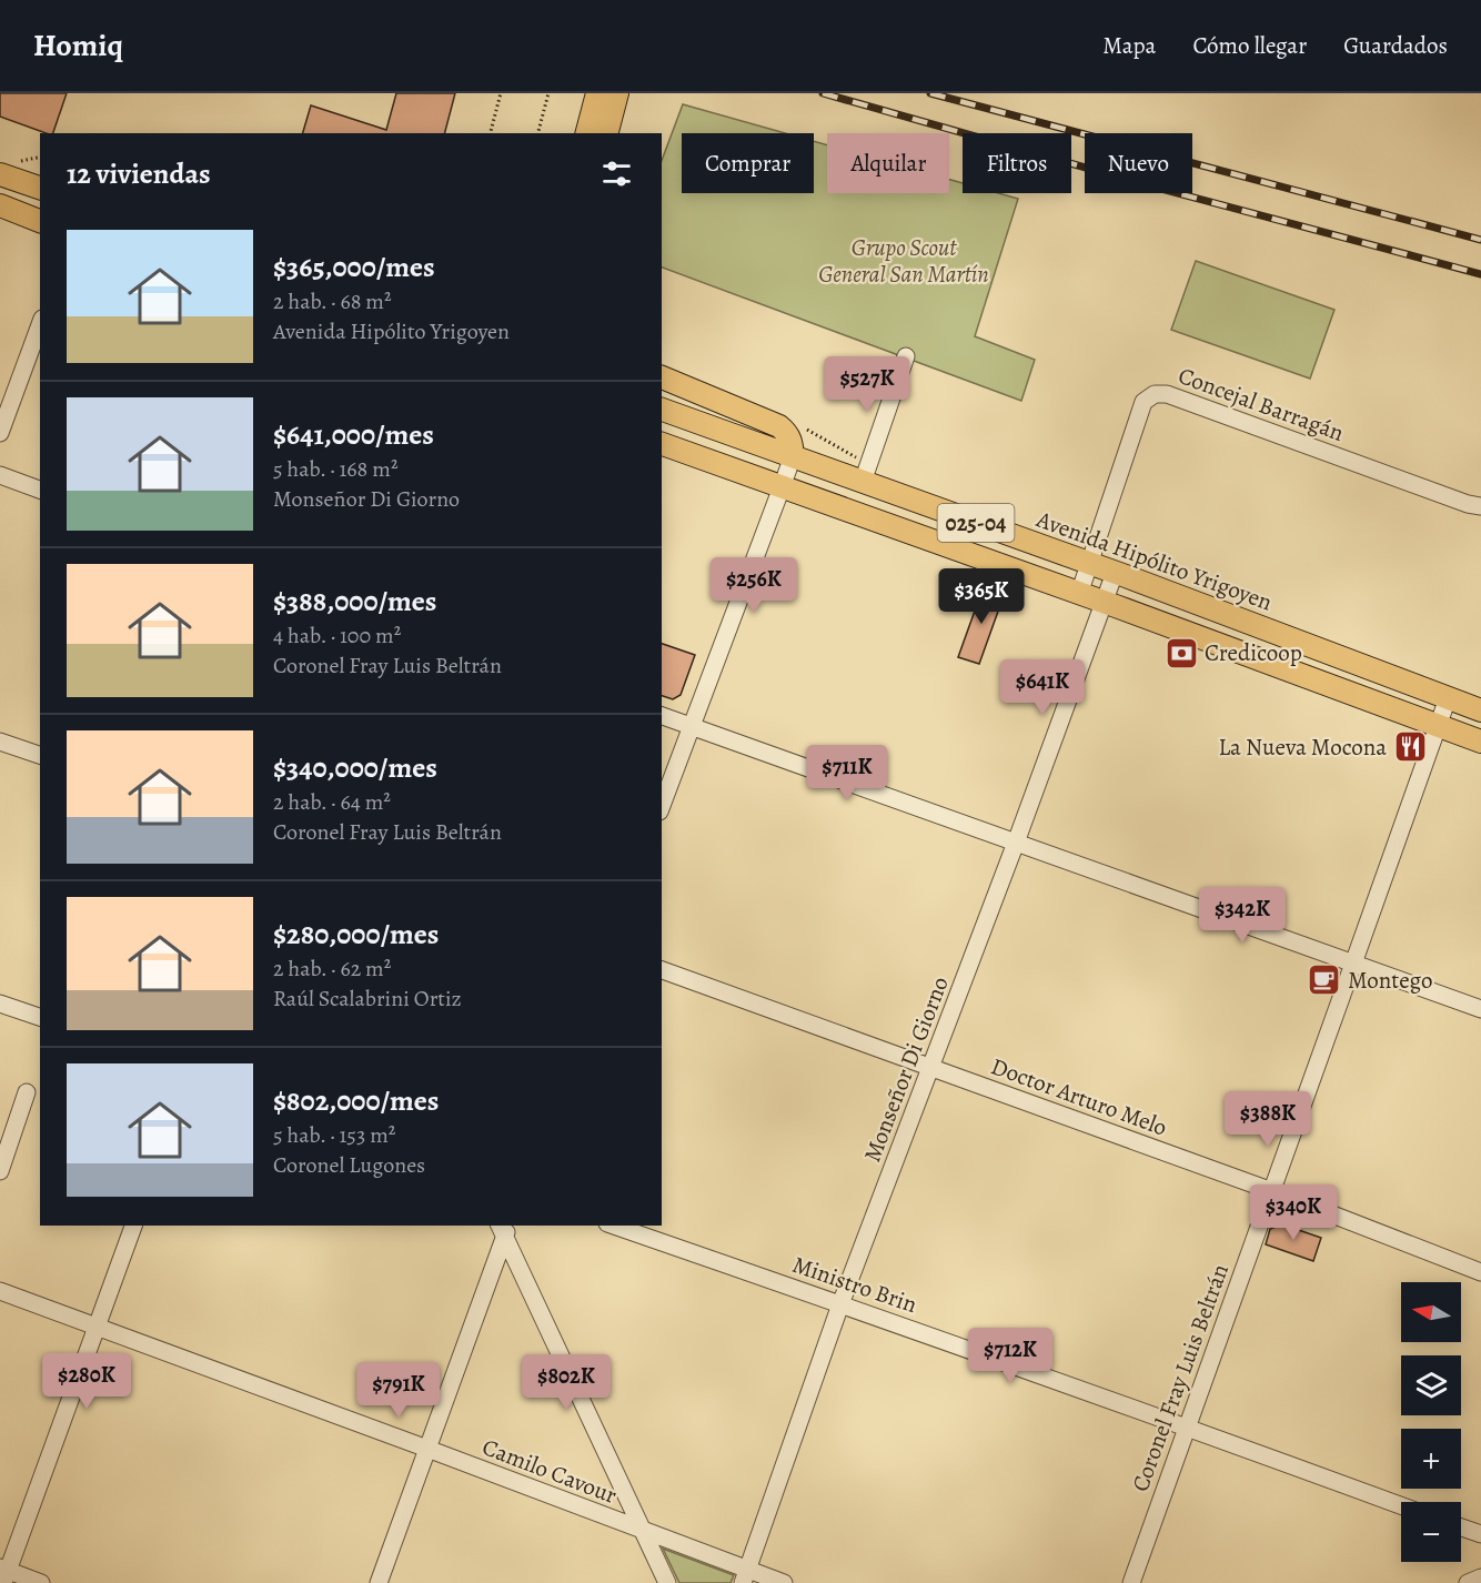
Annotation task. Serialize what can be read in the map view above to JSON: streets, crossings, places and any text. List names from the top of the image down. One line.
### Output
{"streets":{"main road":["025-04","Avenida Hipólito Yrigoyen"],"street":["Concejal Barragán","Monseñor Di Giorno","Doctor Arturo Melo","Ministro Brin","Coronel Fray Luis Beltrán","Camilo Cavour"]},"crossings":[["Concejal Barragán","025-04"],["Concejal Barragán","Avenida Hipólito Yrigoyen"],["025-04","Monseñor Di Giorno"],["025-04","Coronel Fray Luis Beltrán"],["Avenida Hipólito Yrigoyen","Monseñor Di Giorno"],["Avenida Hipólito Yrigoyen","Coronel Fray Luis Beltrán"],["Monseñor Di Giorno","Doctor Arturo Melo"],["Monseñor Di Giorno","Ministro Brin"],["Monseñor Di Giorno","Camilo Cavour"],["Doctor Arturo Melo","Coronel Fray Luis Beltrán"],["Ministro Brin","Coronel Fray Luis Beltrán"]],"parks":["Grupo Scout General San Martín"],"places":{"bank":["Credicoop"],"restaurant":["La Nueva Mocona"],"cafe":["Montego"]},"north":"left","page":{"header":"Homiq","nav":["Mapa","Cómo llegar","Guardados"],"chip":["Comprar","Alquilar","Filtros","Nuevo"],"heading":"12 viviendas","list":[{"name":"$365,000/mes","note":"2 hab. · 68 m² · Avenida Hipólito Yrigoyen"},{"name":"$641,000/mes","note":"5 hab. · 168 m² · Monseñor Di Giorno"},{"name":"$388,000/mes","note":"4 hab. · 100 m² · Coronel Fray Luis Beltrán"},{"name":"$340,000/mes","note":"2 hab. · 64 m² · Coronel Fray Luis Beltrán"},{"name":"$280,000/mes","note":"2 hab. · 62 m² · Raúl Scalabrini Ortiz"},{"name":"$802,000/mes","note":"5 hab. · 153 m² · Coronel Lugones"}],"price":["$527K","$256K","$365K","$641K","$711K","$342K","$388K","$340K","$712K","$280K","$802K","$791K"],"map_buttons":["+","−"]}}
